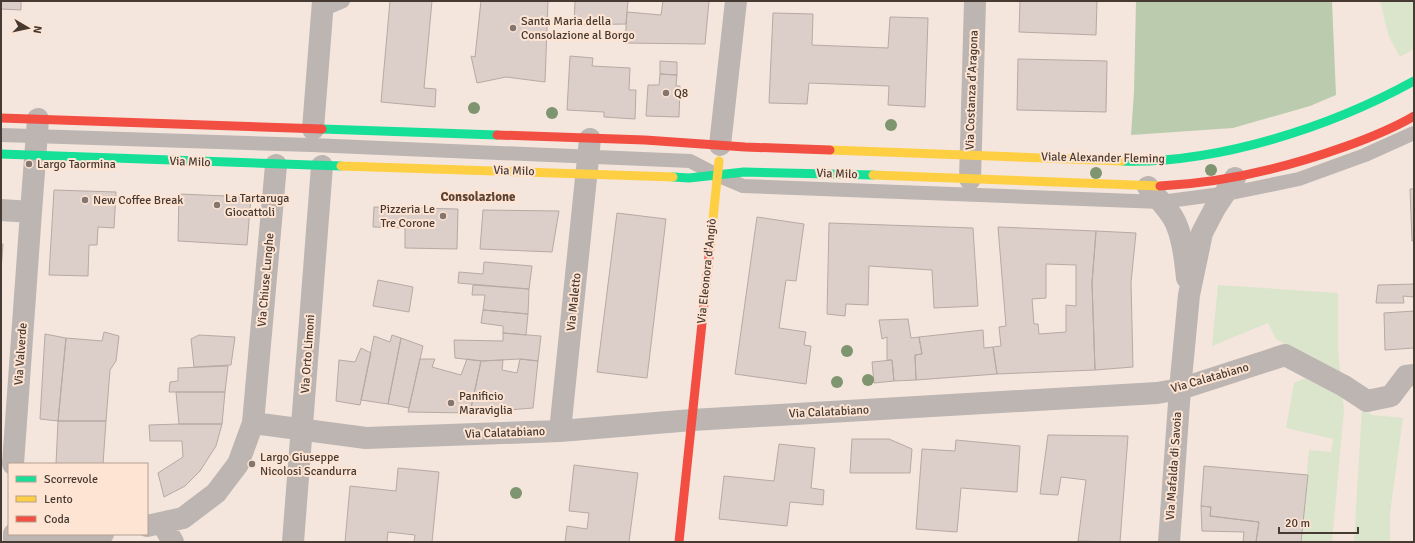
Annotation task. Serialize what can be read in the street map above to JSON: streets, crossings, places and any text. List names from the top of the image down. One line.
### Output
{"streets":{"main road":["Viale Alexander Fleming","Via Milo","Via Eleonora d'Angiò"],"street":["Via Costanza d'Aragona","Via Chiuse Lunghe","Via Maletto","Via Valverde","Via Orto Limoni","Via Calatabiano","Via Mafalda di Savoia"]},"crossings":[["Via Costanza d'Aragona","Viale Alexander Fleming"],["Via Costanza d'Aragona","Via Milo"],["Viale Alexander Fleming","Via Milo"],["Via Milo","Via Eleonora d'Angiò"],["Via Milo","Via Chiuse Lunghe"],["Via Milo","Via Maletto"],["Via Milo","Via Valverde"],["Via Milo","Via Orto Limoni"],["Via Eleonora d'Angiò","Via Calatabiano"],["Via Chiuse Lunghe","Via Calatabiano"],["Via Maletto","Via Calatabiano"],["Via Orto Limoni","Via Calatabiano"],["Via Calatabiano","Via Mafalda di Savoia"]],"districts":["Consolazione"],"places":["Santa Maria della Consolazione al Borgo","Q8","Largo Taormina","New Coffee Break","La Tartaruga Giocattoli","Pizzeria Le Tre Corone","Panificio Maraviglia","Largo Giuseppe Nicolosi Scandurra"],"legend":["Scorrevole","Lento","Coda"],"scale_bar":"20 m","north":"right"}
